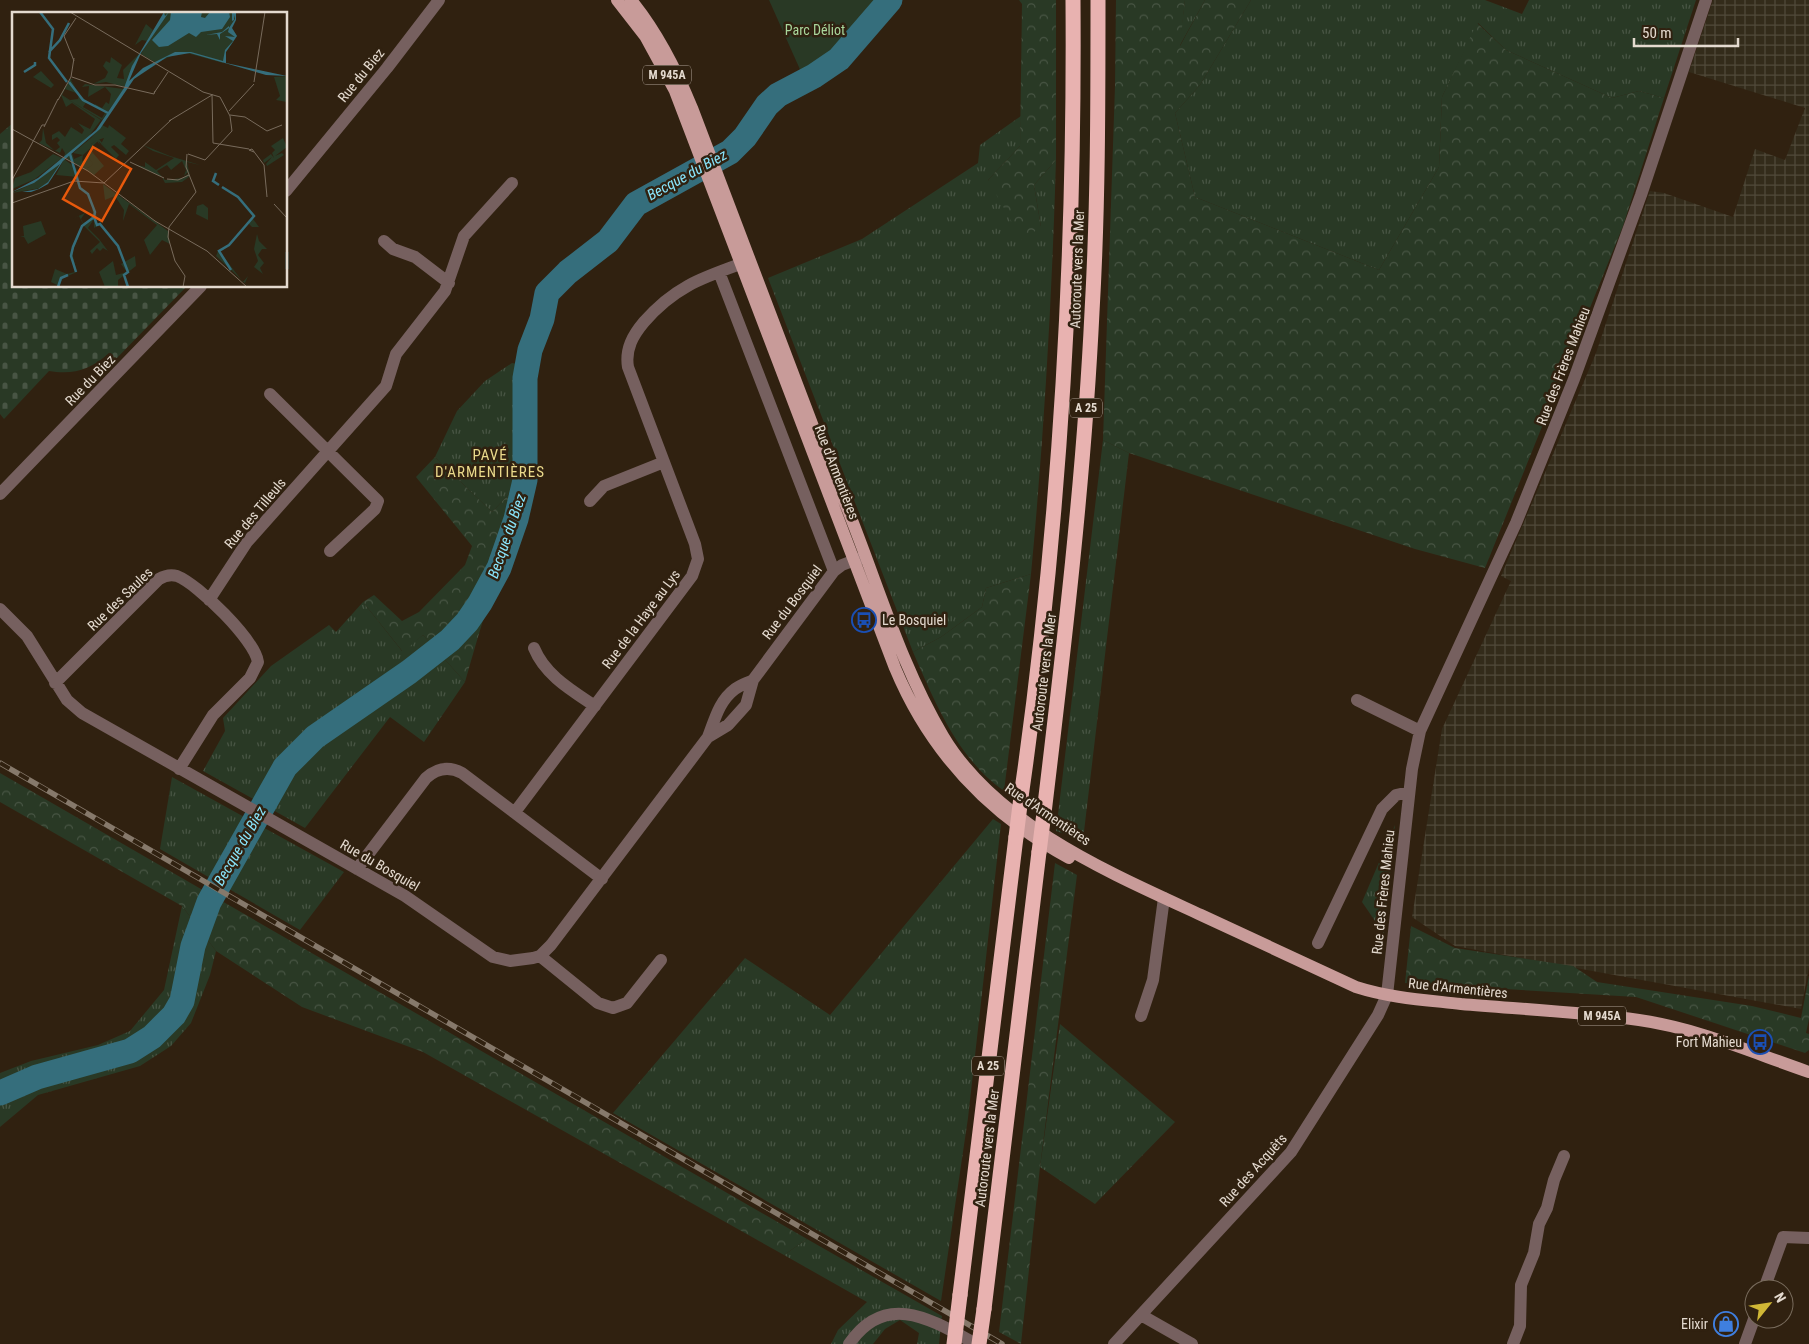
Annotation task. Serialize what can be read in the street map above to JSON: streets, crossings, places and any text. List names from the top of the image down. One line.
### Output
{"streets":{"highway":["Autoroute vers la Mer","A 25"],"main road":["M 945A","Rue d'Armentières"],"street":["Rue du Biez","Rue des Frères Mahieu","Rue des Tilleuls","Rue des Saules","Rue du Bosquiel","Rue de la Haye au Lys","Rue des Acquêts"]},"crossings":[["Rue des Frères Mahieu","Rue d'Armentières"],["Rue des Frères Mahieu","Rue des Acquêts"],["Rue d'Armentières","Rue du Bosquiel"],["Rue d'Armentières","Rue de la Haye au Lys"],["Rue d'Armentières","Rue des Acquêts"],["Rue des Tilleuls","Rue des Saules"],["Rue des Saules","Rue du Bosquiel"]],"districts":["PAVÉ D'ARMENTIÈRES"],"water":["Becque du Biez"],"parks":["Parc Déliot"],"places":{"bus stop":["Le Bosquiel","Fort Mahieu"],"shop":["Elixir"]},"scale_bar":"50 m","north":"top right"}
